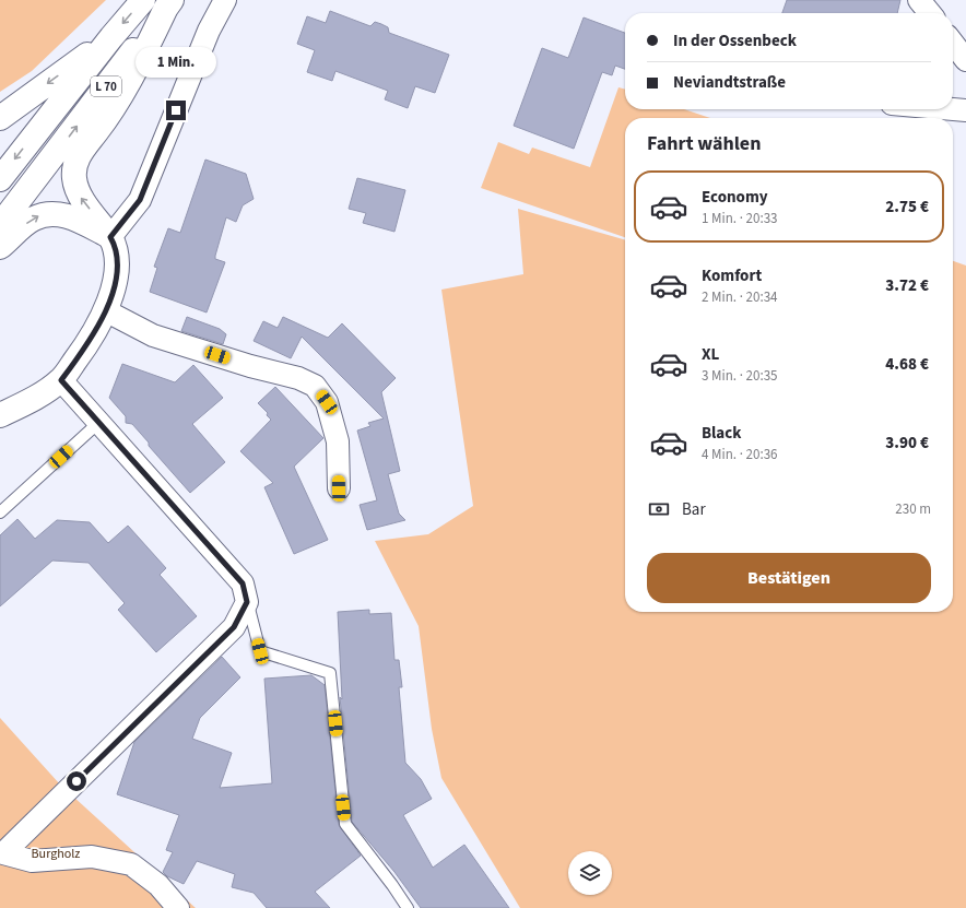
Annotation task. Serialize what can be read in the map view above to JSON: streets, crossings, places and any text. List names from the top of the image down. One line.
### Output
{"streets":{"main road":["L 70"]},"parks":["Burgholz"],"page":{"banner":["In der Ossenbeck","Neviandtstraße"],"bubble":"1 Min.","heading":"Fahrt wählen","list":[{"name":"Economy","note":"1 Min. · 20:33","value":"2.75 €"},{"name":"Komfort","note":"2 Min. · 20:34","value":"3.72 €"},{"name":"XL","note":"3 Min. · 20:35","value":"4.68 €"},{"name":"Black","note":"4 Min. · 20:36","value":"3.90 €"}],"pay":["Bar","230 m"],"buttons":"Bestätigen"}}
